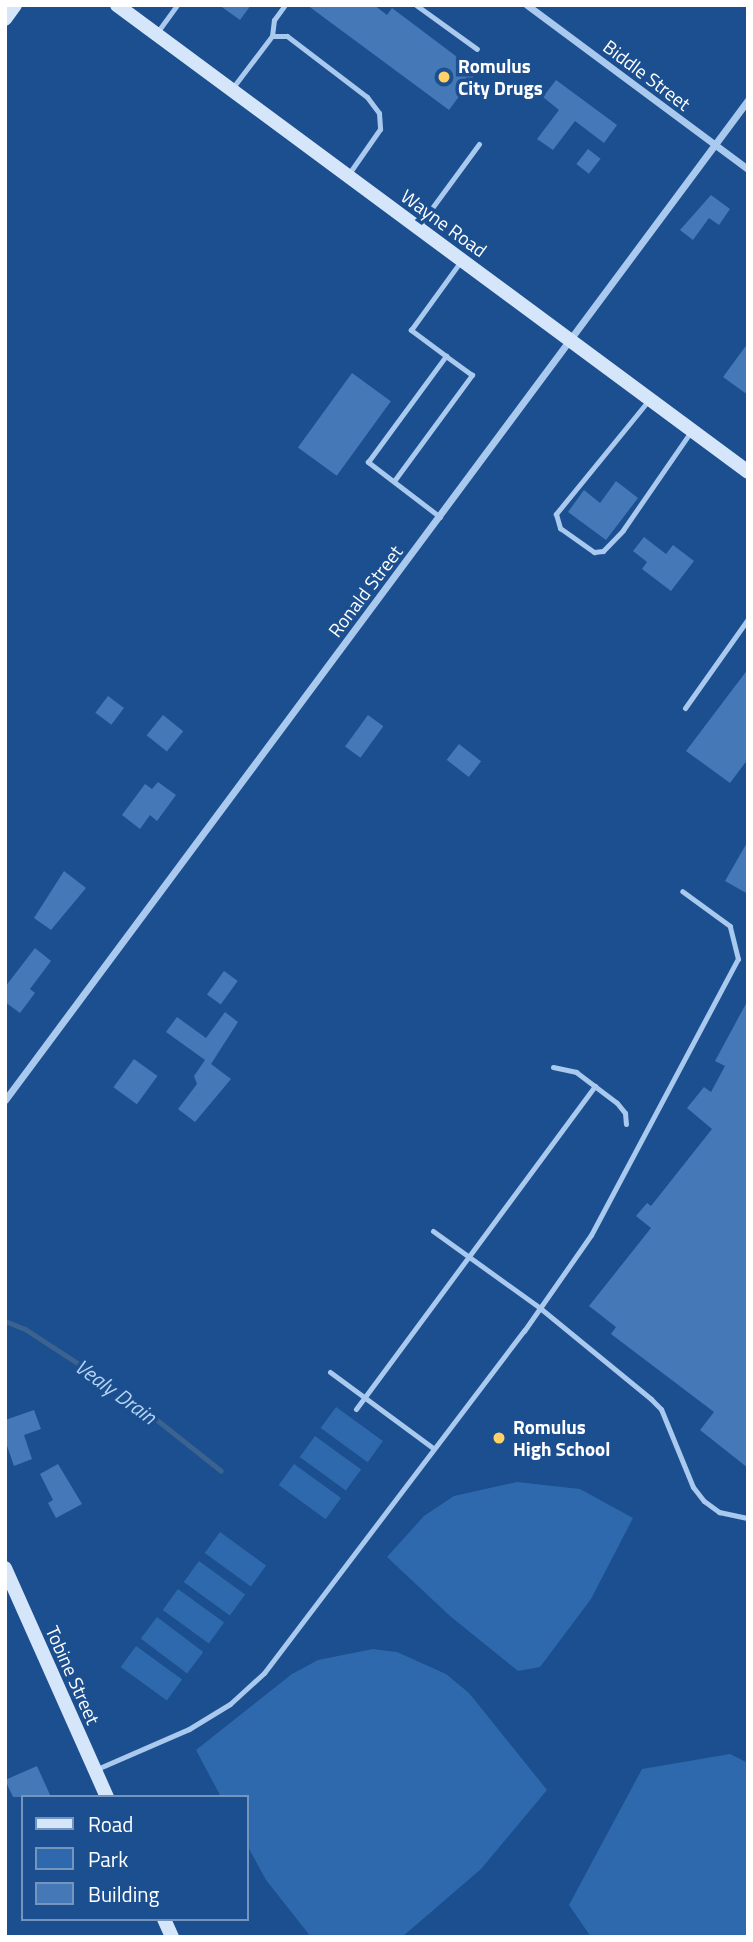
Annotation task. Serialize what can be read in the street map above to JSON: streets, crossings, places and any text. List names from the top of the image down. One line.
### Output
{"streets":{"main road":["Wayne Road","Tobine Street"],"street":["Biddle Street","Ronald Street"]},"crossings":[["Biddle Street","Ronald Street"],["Wayne Road","Ronald Street"]],"water":["Vealy Drain"],"places":["Romulus City Drugs","Romulus High School"],"legend":["Road","Park","Building"]}
